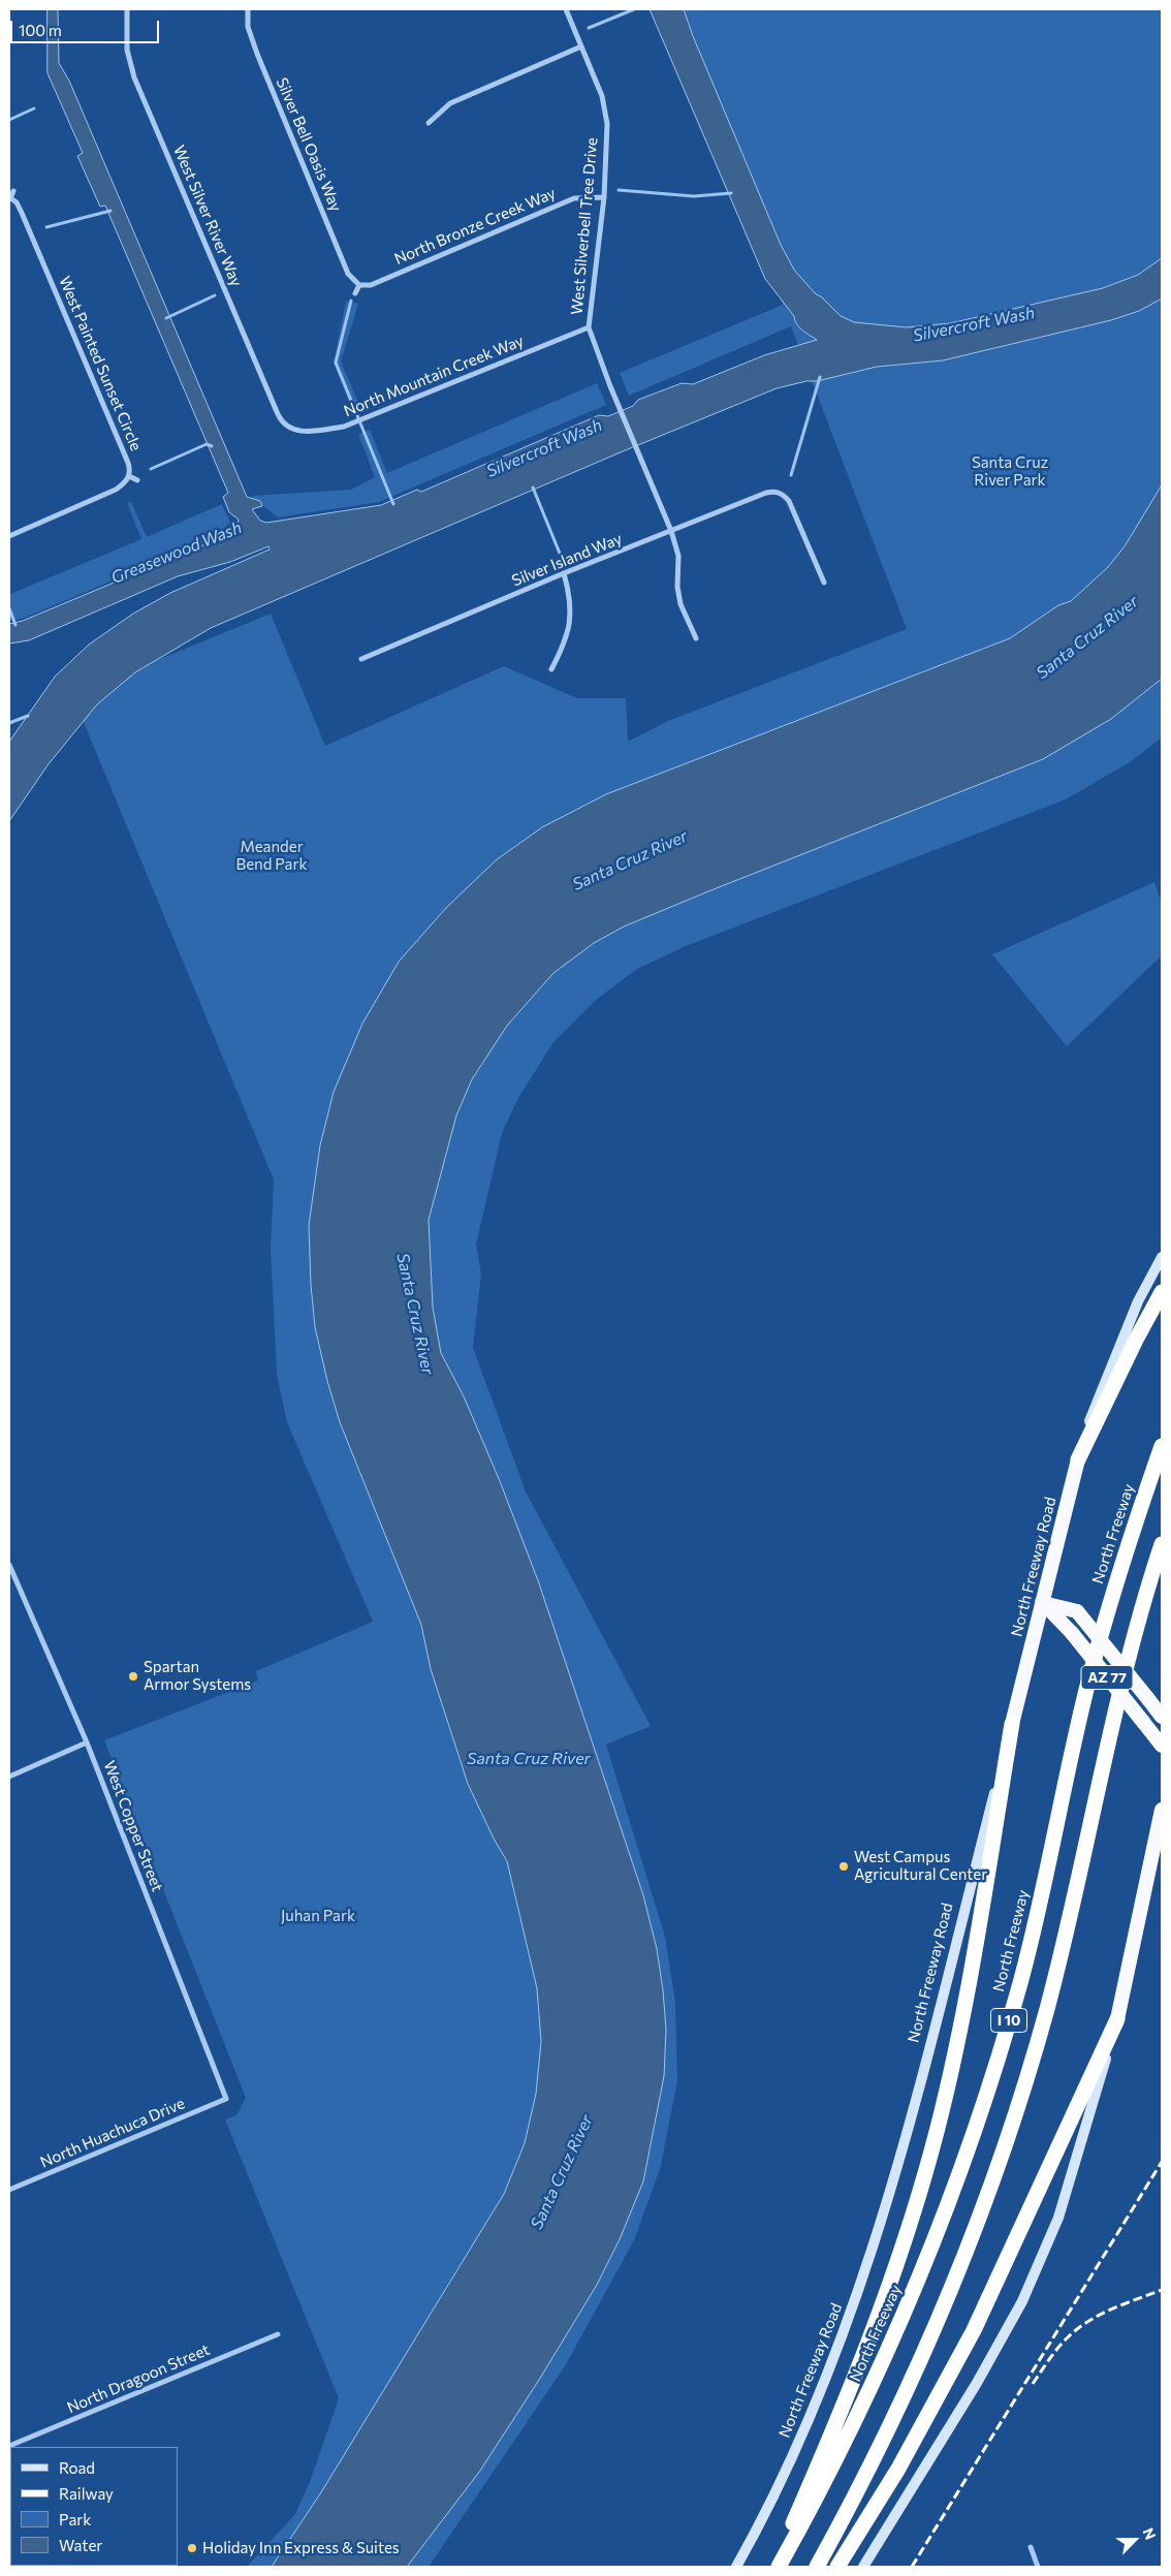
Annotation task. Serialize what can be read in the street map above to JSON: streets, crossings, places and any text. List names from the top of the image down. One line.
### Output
{"streets":{"highway":["North Freeway","North Freeway Road","AZ 77","I 10"],"street":["Silver Bell Oasis Way","West Silver River Way","North Bronze Creek Way","West Silverbell Tree Drive","West Painted Sunset Circle","North Mountain Creek Way","Silver Island Way","West Copper Street","North Huachuca Drive","North Dragoon Street"]},"crossings":[["Silver Bell Oasis Way","North Bronze Creek Way"],["West Silver River Way","North Mountain Creek Way"],["North Bronze Creek Way","West Silverbell Tree Drive"],["West Silverbell Tree Drive","North Mountain Creek Way"],["West Silverbell Tree Drive","Silver Island Way"],["North Freeway Road","AZ 77"],["West Copper Street","North Huachuca Drive"]],"water":["Silvercroft Wash","Greasewood Wash","Santa Cruz River"],"parks":["Santa Cruz River Park","Meander Bend Park","Juhan Park"],"places":["Spartan Armor Systems","West Campus Agricultural Center","Holiday Inn Express & Suites"],"legend":["Road","Railway","Park","Water"],"scale_bar":"100 m","north":"top right"}
